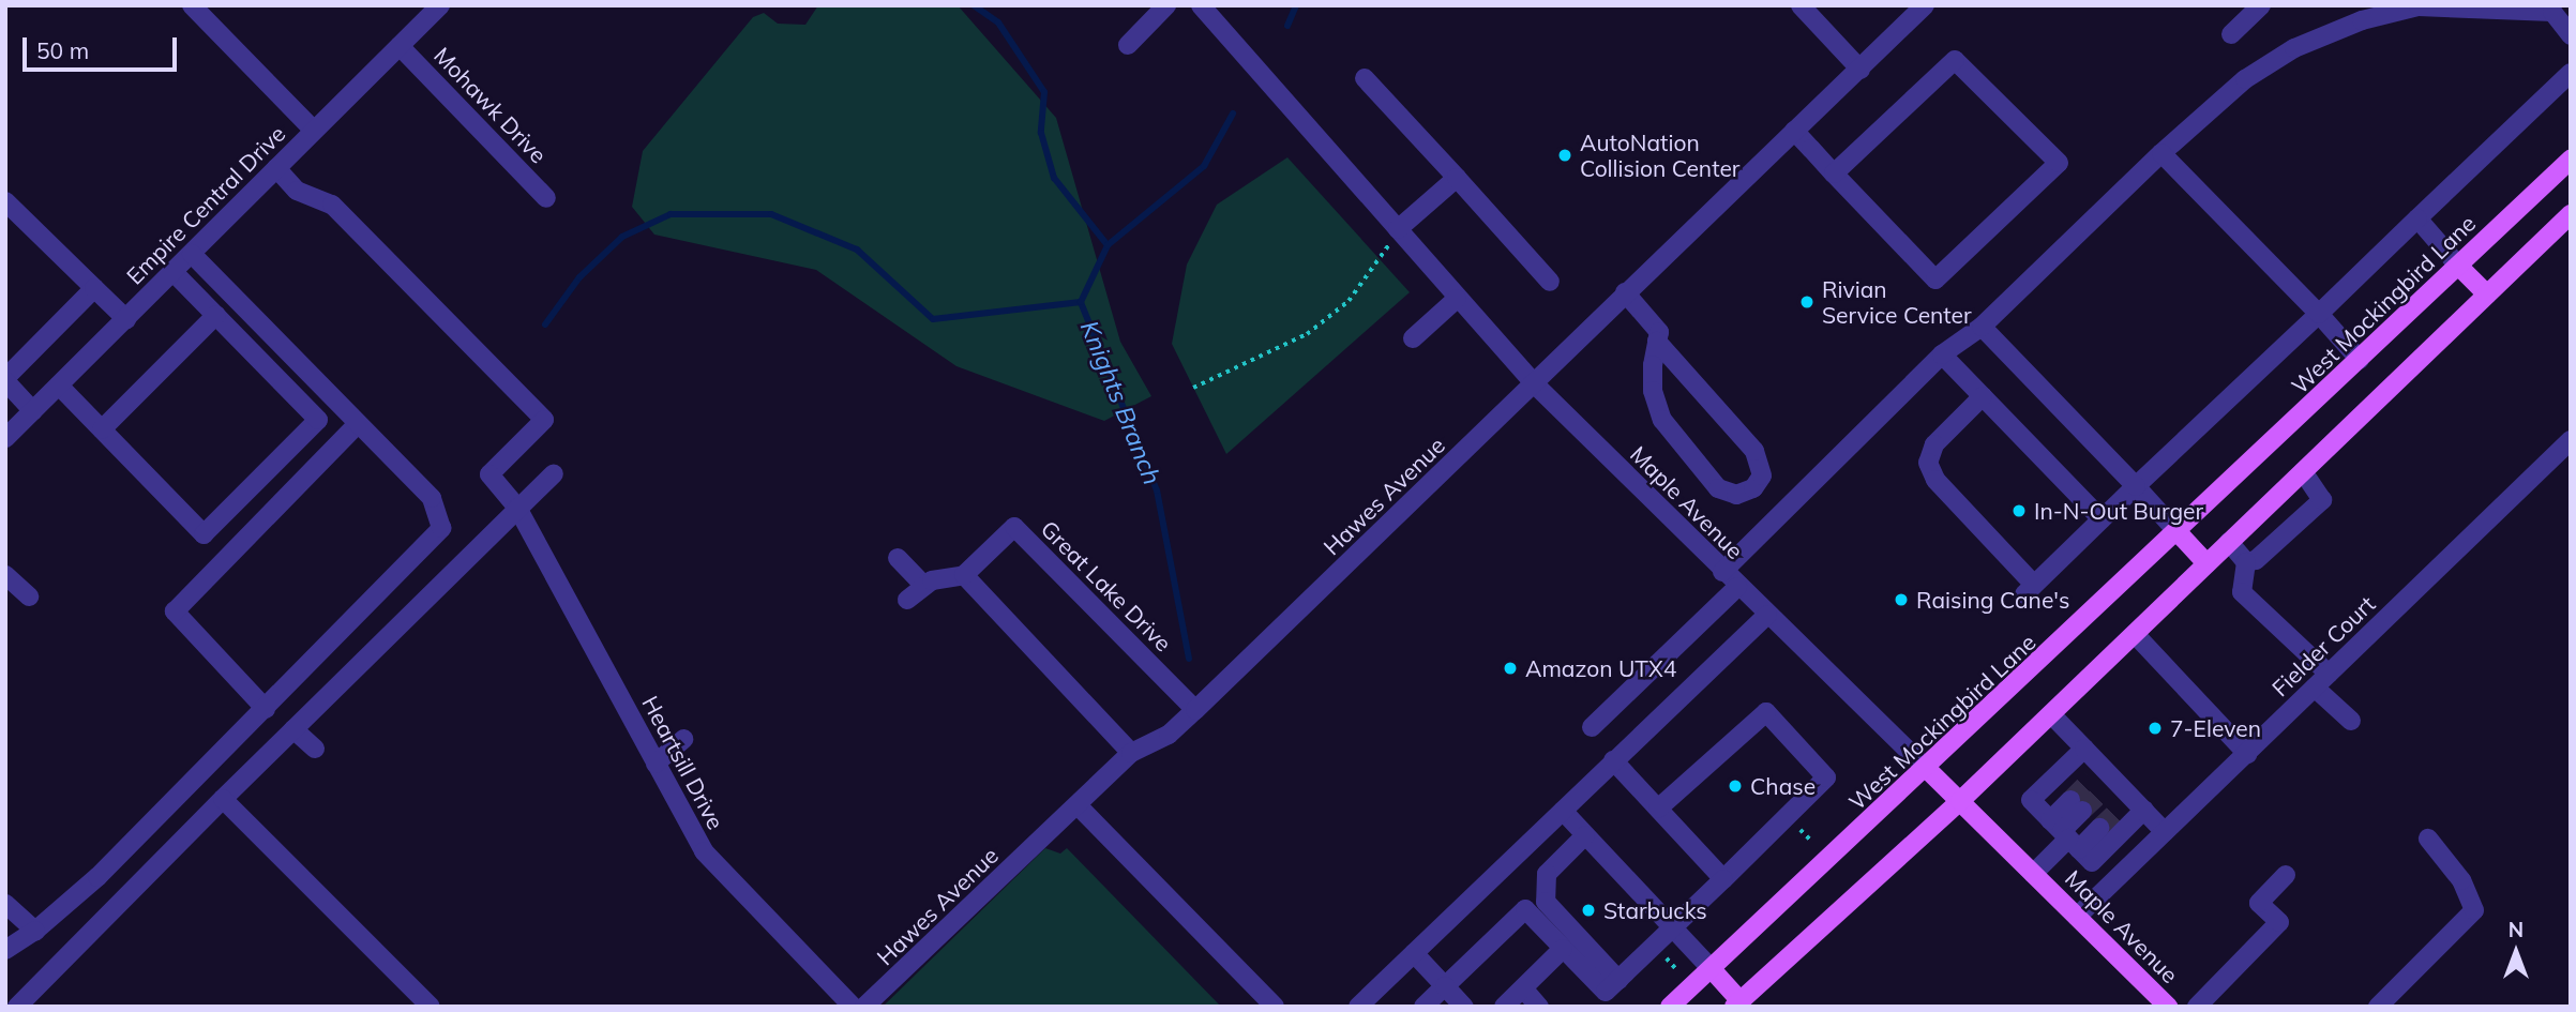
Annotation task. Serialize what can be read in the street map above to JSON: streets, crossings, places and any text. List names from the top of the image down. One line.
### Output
{"streets":{"main road":["West Mockingbird Lane","Maple Avenue"],"street":["Mohawk Drive","Empire Central Drive","Hawes Avenue","Great Lake Drive","Fielder Court","Heartsill Drive"]},"crossings":[["Mohawk Drive","Empire Central Drive"],["Empire Central Drive","Heartsill Drive"],["West Mockingbird Lane","Maple Avenue"],["Hawes Avenue","Maple Avenue"],["Hawes Avenue","Great Lake Drive"],["Maple Avenue","Fielder Court"]],"water":["Knights Branch"],"places":["AutoNation Collision Center","Rivian Service Center","In-N-Out Burger","Raising Cane's","Amazon UTX4","7-Eleven","Chase","Starbucks"],"scale_bar":"50 m","north":"top"}
